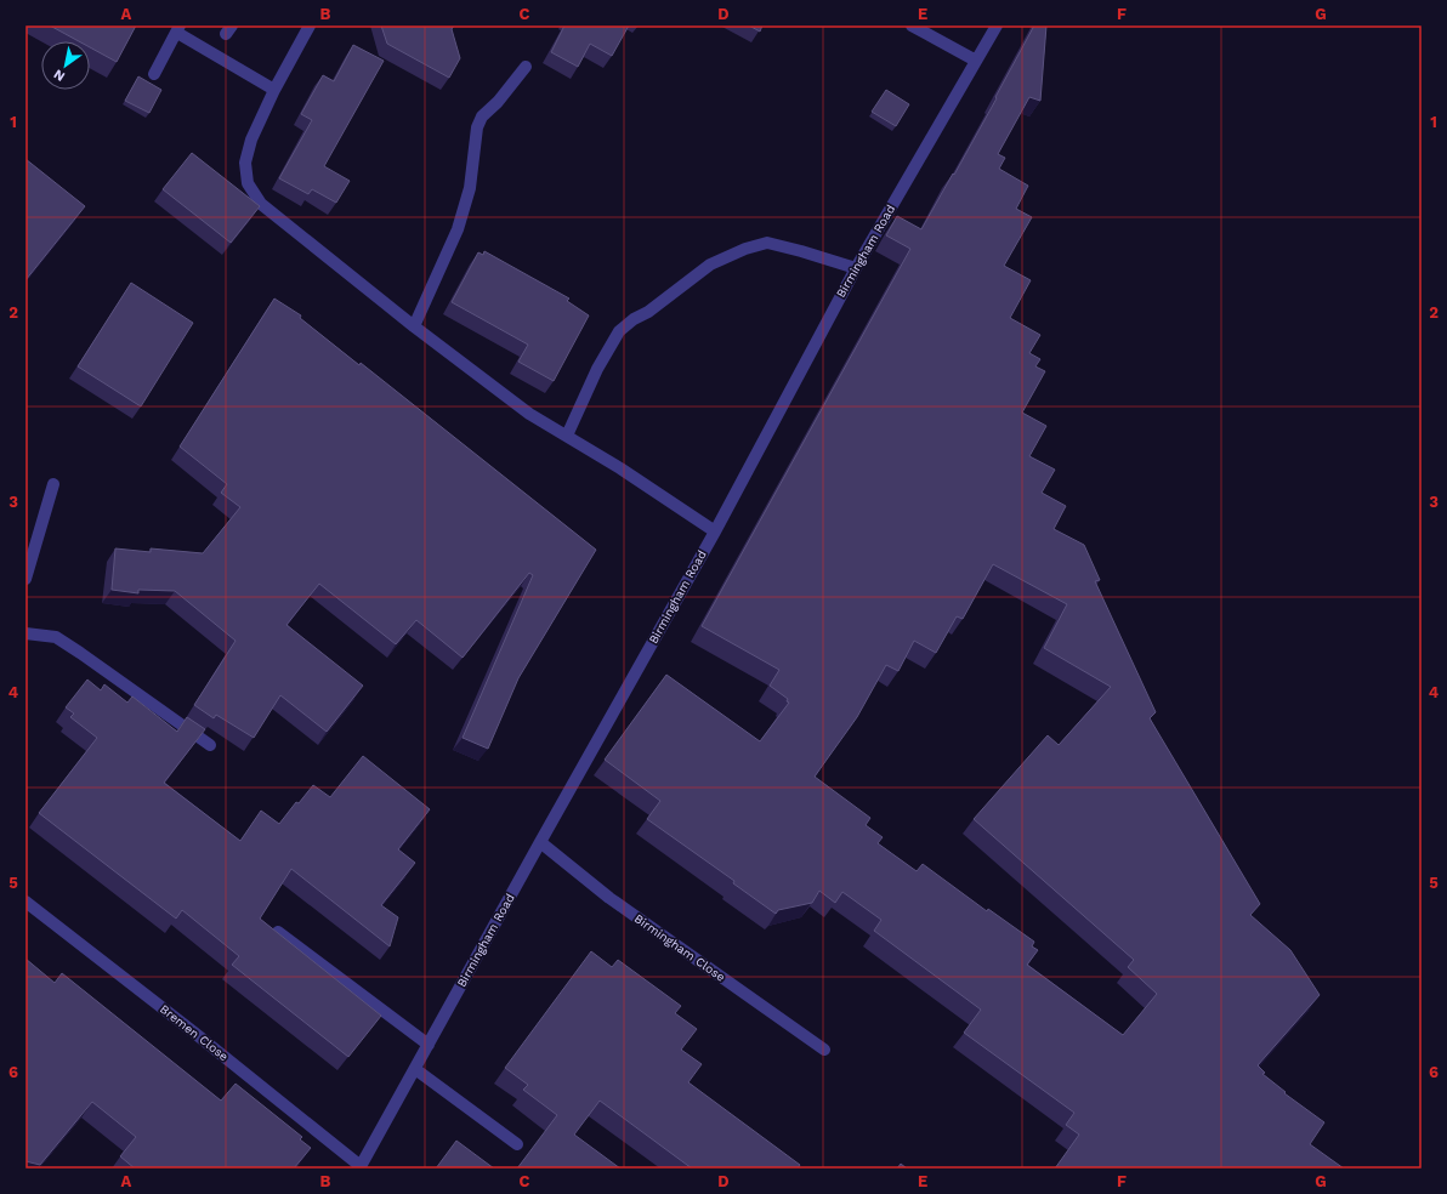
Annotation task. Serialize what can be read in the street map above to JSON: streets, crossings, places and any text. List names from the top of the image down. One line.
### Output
{"streets":{"lane":["Birmingham Road","Birmingham Close","Bremen Close"]},"crossings":[["Birmingham Road","Birmingham Close"],["Birmingham Road","Bremen Close"]],"north":"bottom left","grid":{"columns":["A","B","C","D","E","F","G"],"rows":["1","2","3","4","5","6"]}}
